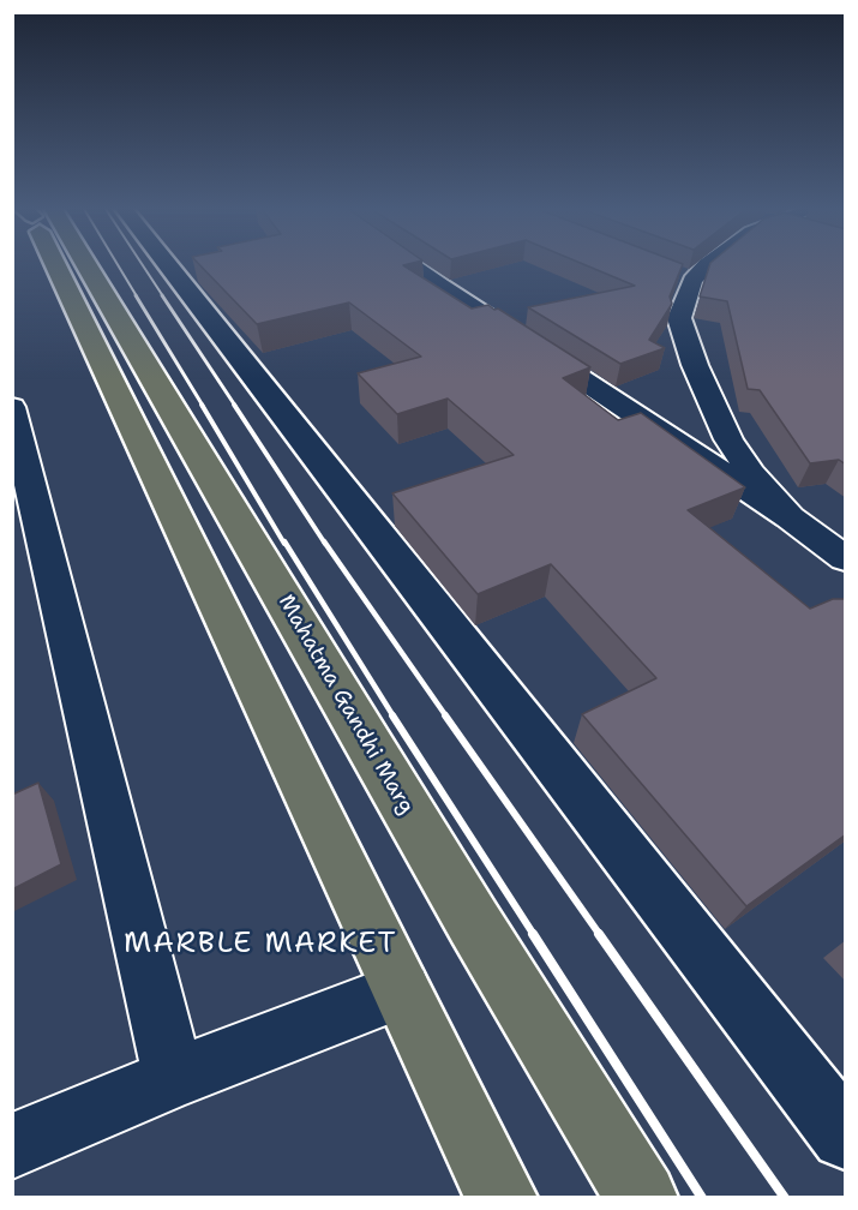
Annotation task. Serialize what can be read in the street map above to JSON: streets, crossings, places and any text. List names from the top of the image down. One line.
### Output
{"streets":{"main road":["Mahatma Gandhi Marg"]},"districts":["MARBLE MARKET"]}
